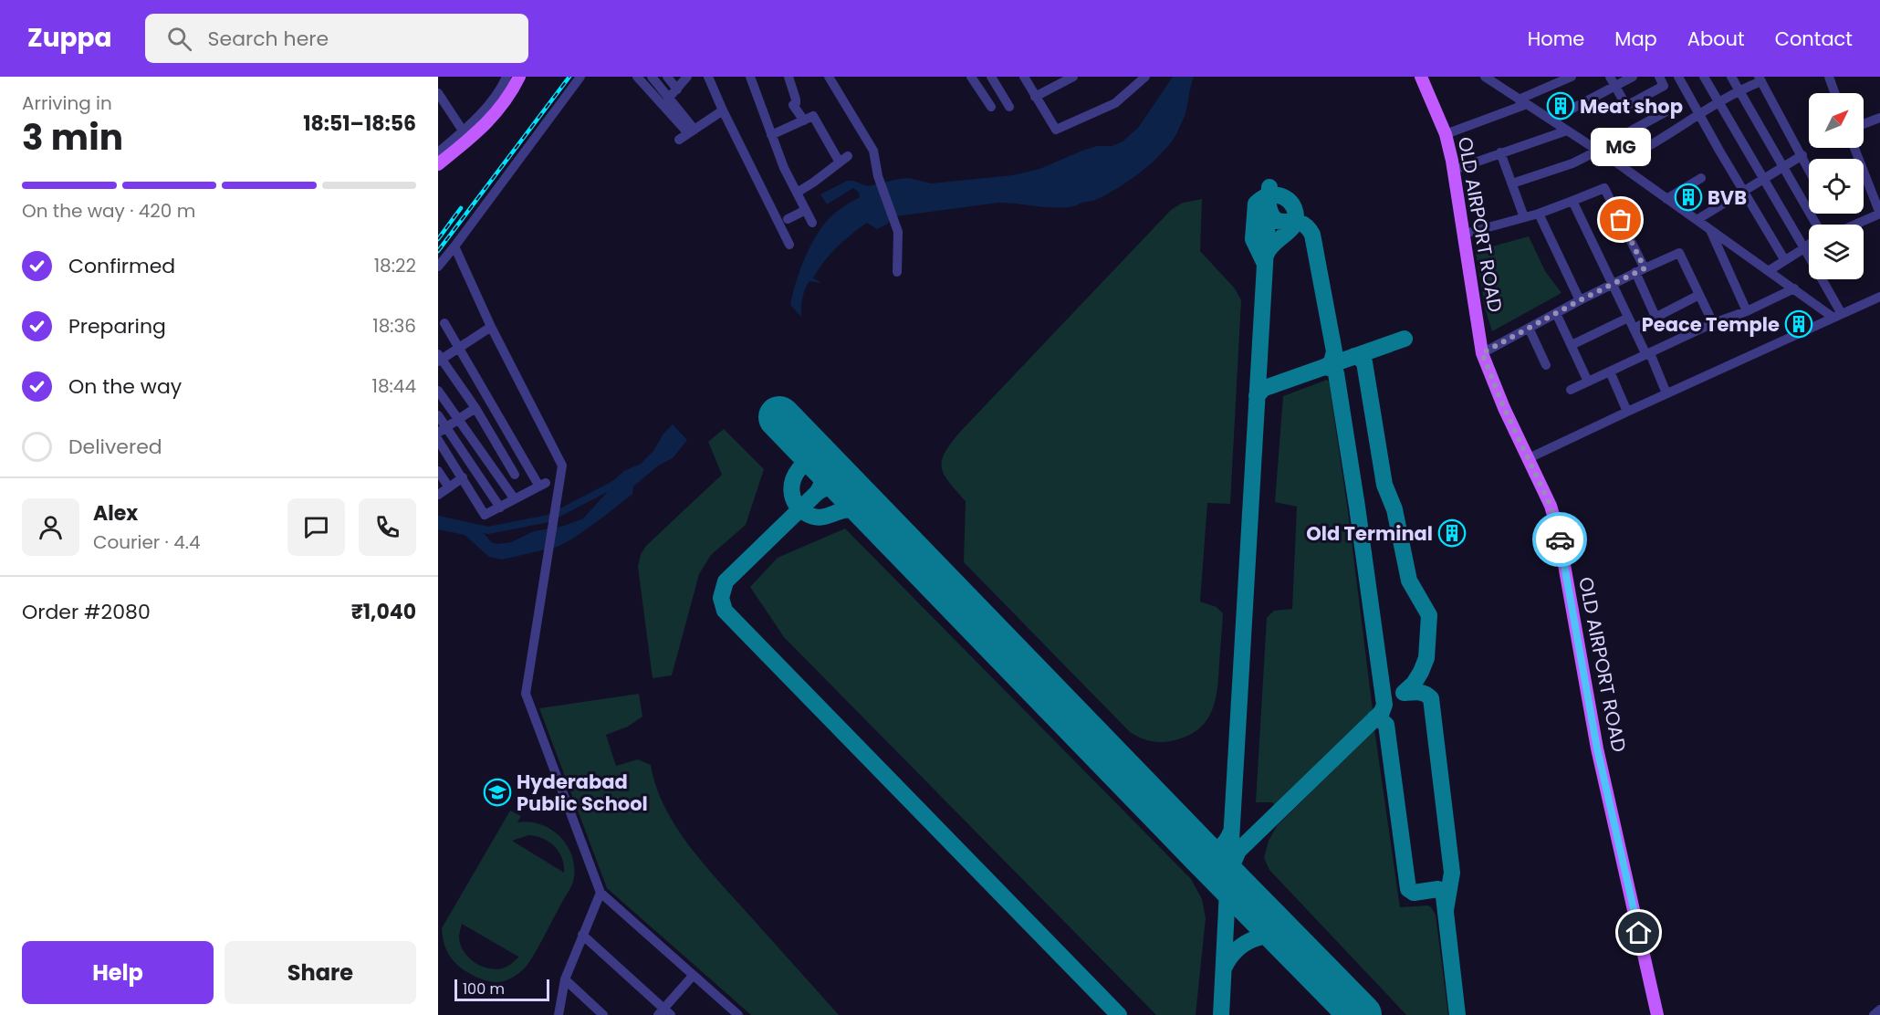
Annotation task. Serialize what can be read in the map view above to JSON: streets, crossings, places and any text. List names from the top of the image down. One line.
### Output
{"streets":{"main road":["OLD AIRPORT ROAD"]},"places":{"building":["Meat shop","BVB","Peace Temple","Old Terminal"],"other":["MG"],"school or university":["Hyderabad Public School"]},"scale_bar":"100 m","north":"top right","page":{"header":"Zuppa","search":"Search here","nav":["Home","Map","About","Contact"],"heading":["3 min","Arriving in","18:51–18:56"],"panel":["Alex","Courier · 4.4","Order #2080","₹1,040"],"bubble":"MG","bar":"On the way · 420 m","list":[["Confirmed","18:22"],["Preparing","18:36"],["On the way","18:44"],"Delivered"],"buttons":["Help","Share"],"scale":"100 m"}}
